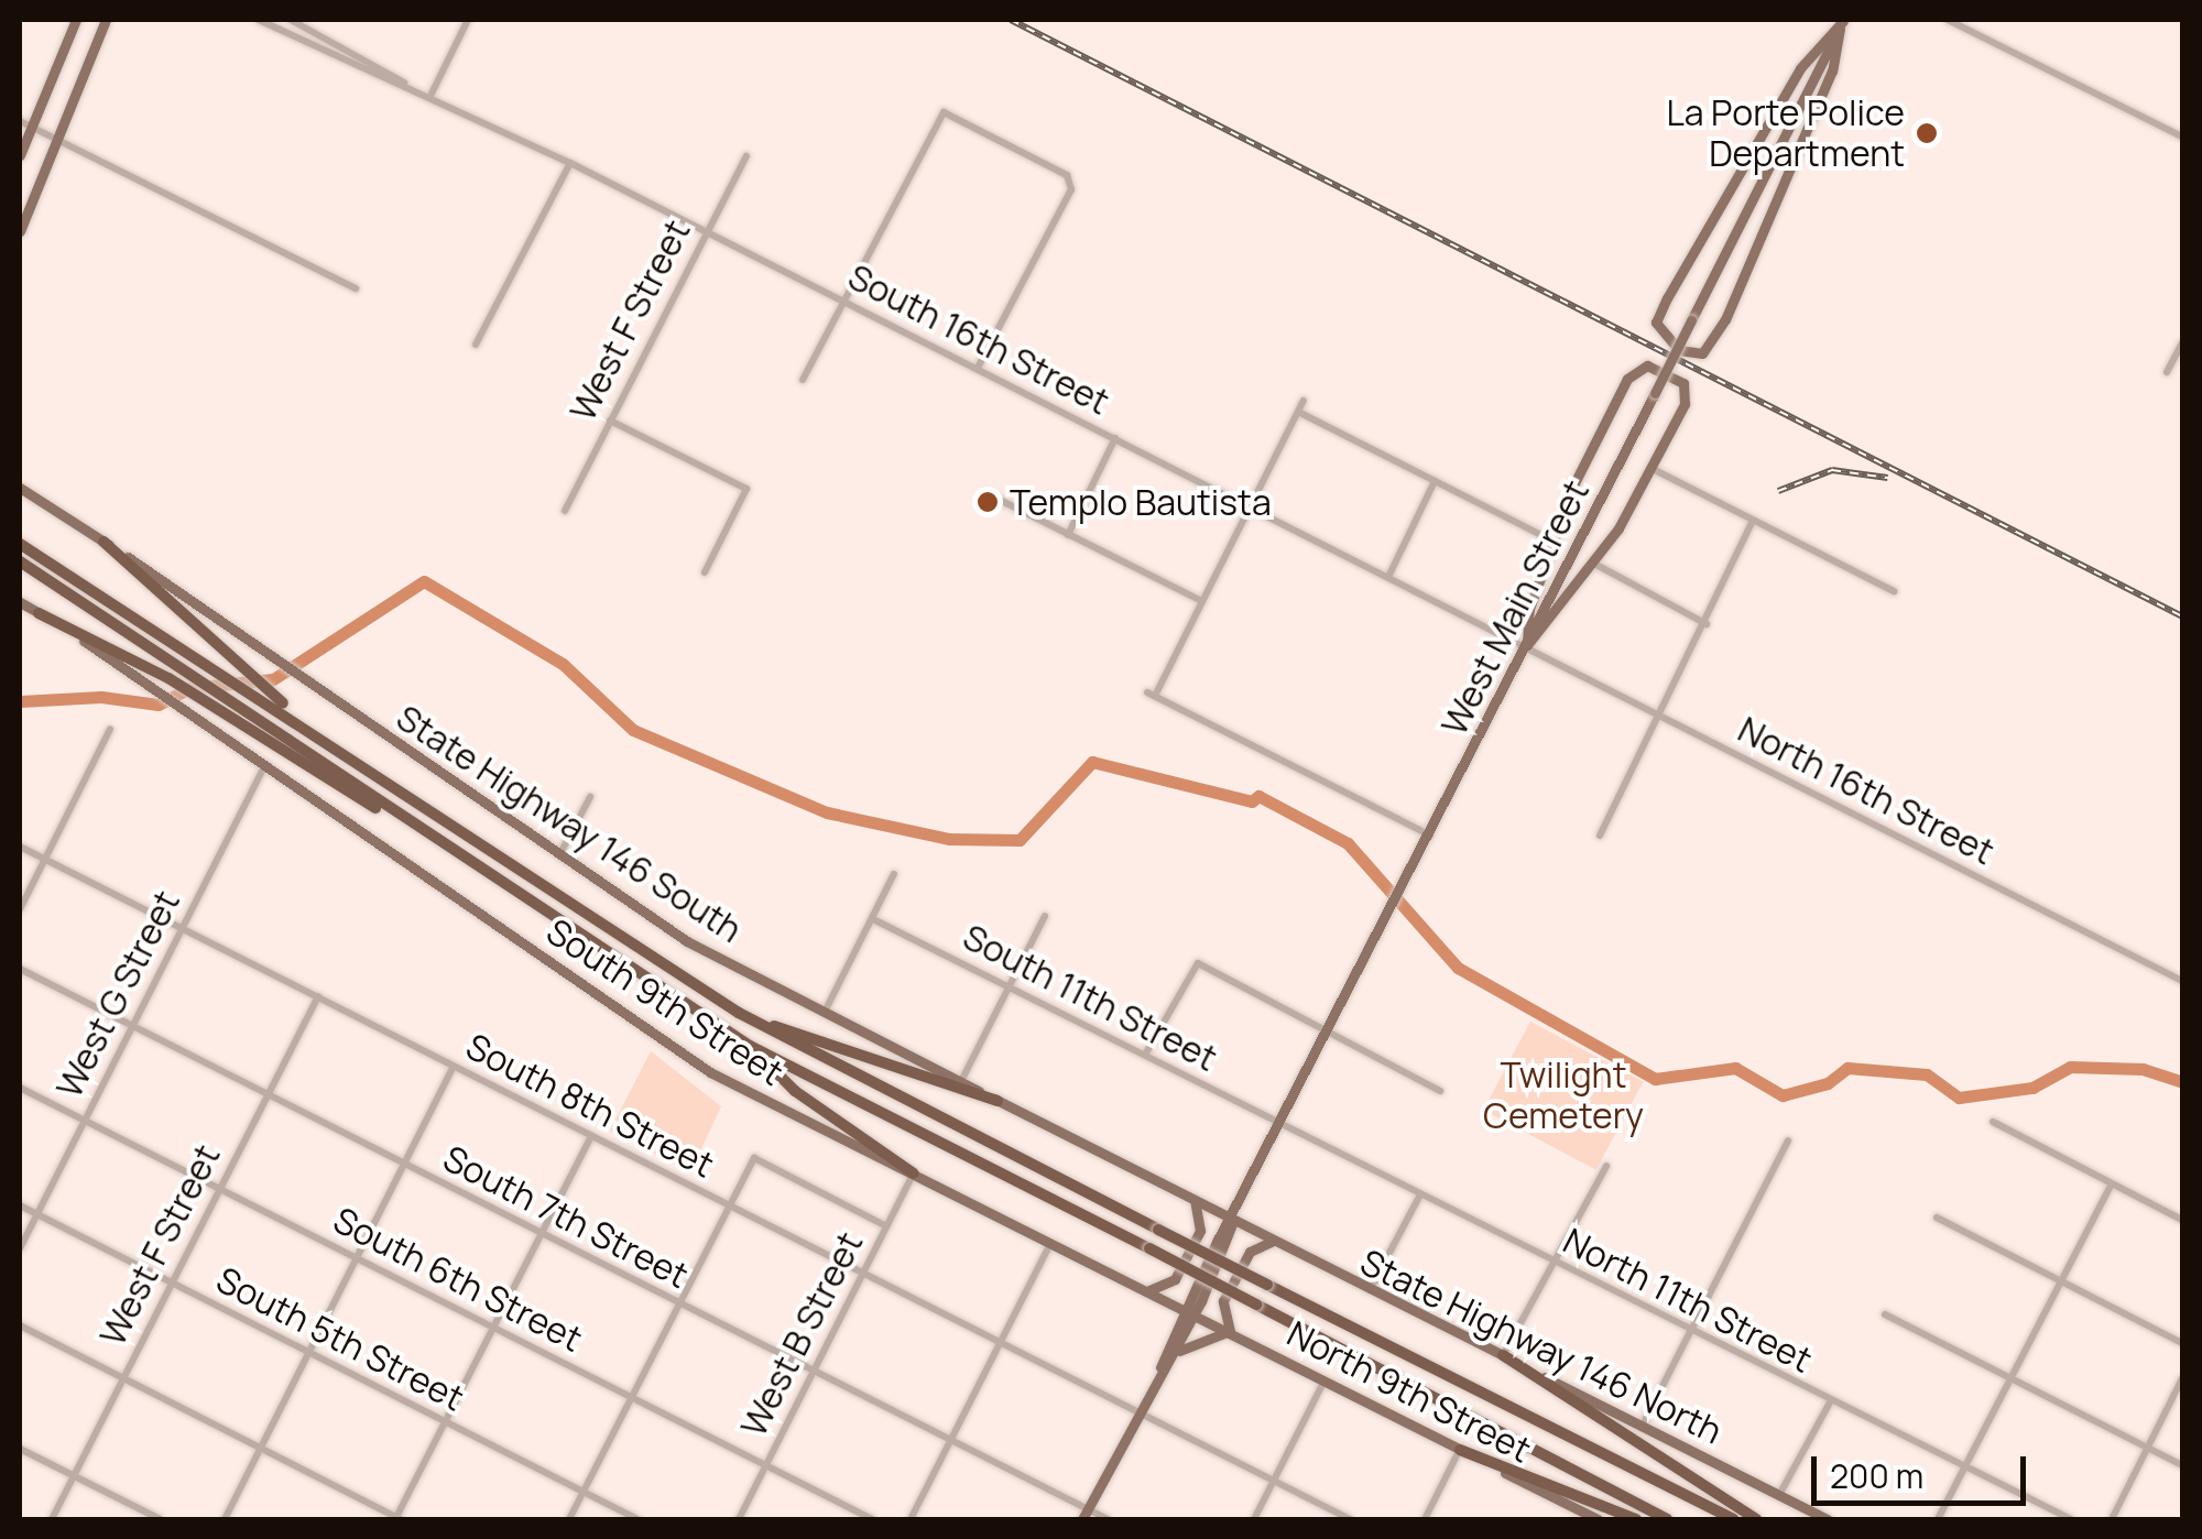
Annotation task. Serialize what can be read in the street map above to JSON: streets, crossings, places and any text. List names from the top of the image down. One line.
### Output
{"streets":{"main road":["West Main Street","State Highway 146 South","South 9th Street","State Highway 146 North","North 9th Street"],"street":["West F Street","South 16th Street","North 16th Street","West G Street","South 11th Street","South 8th Street","South 7th Street","South 6th Street","North 11th Street","West B Street","South 5th Street"]},"crossings":[["West F Street","South 16th Street"],["West F Street","South 8th Street"],["West F Street","South 7th Street"],["West F Street","South 6th Street"],["West F Street","South 5th Street"],["South 16th Street","West Main Street"],["South 16th Street","North 16th Street"],["West Main Street","North 16th Street"],["West Main Street","State Highway 146 South"],["West Main Street","South 11th Street"],["West Main Street","South 9th Street"],["West Main Street","South 8th Street"],["West Main Street","South 7th Street"],["West Main Street","North 11th Street"],["West Main Street","State Highway 146 North"],["West Main Street","North 9th Street"],["State Highway 146 South","State Highway 146 North"],["West G Street","South 9th Street"],["West G Street","South 8th Street"],["West G Street","South 7th Street"],["West G Street","South 6th Street"],["West G Street","South 5th Street"],["South 11th Street","North 11th Street"],["South 9th Street","West B Street"],["South 9th Street","North 9th Street"],["South 8th Street","West B Street"],["South 7th Street","West B Street"],["South 6th Street","West B Street"]],"parks":["Twilight Cemetery"],"places":["La Porte Police Department","Templo Bautista"],"scale_bar":"200 m"}
